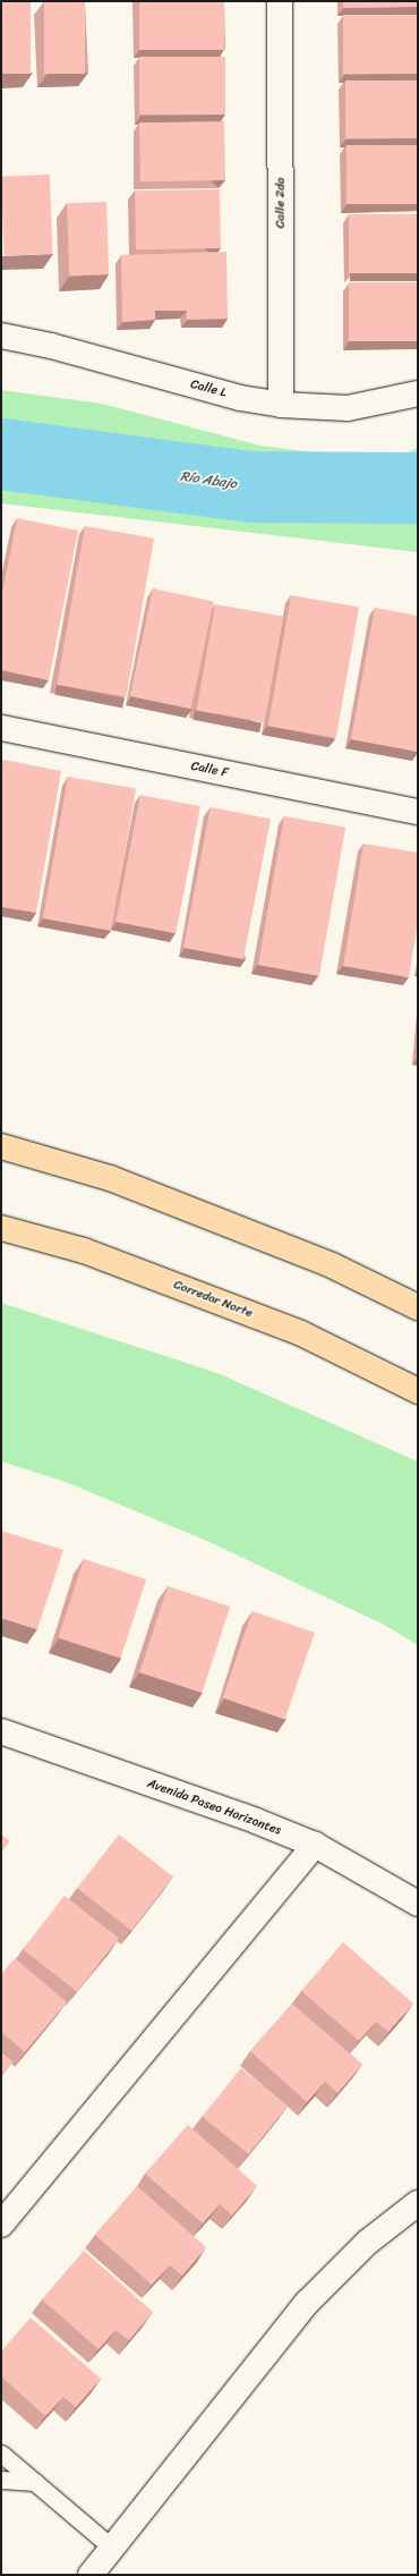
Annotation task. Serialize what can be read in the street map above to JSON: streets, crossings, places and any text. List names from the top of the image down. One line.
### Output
{"streets":{"highway":["Corredor Norte"],"street":["Calle 2da","Calle L","Calle F","Avenida Paseo Horizontes"]},"crossings":[["Calle 2da","Calle L"]],"water":["Río Abajo"]}
